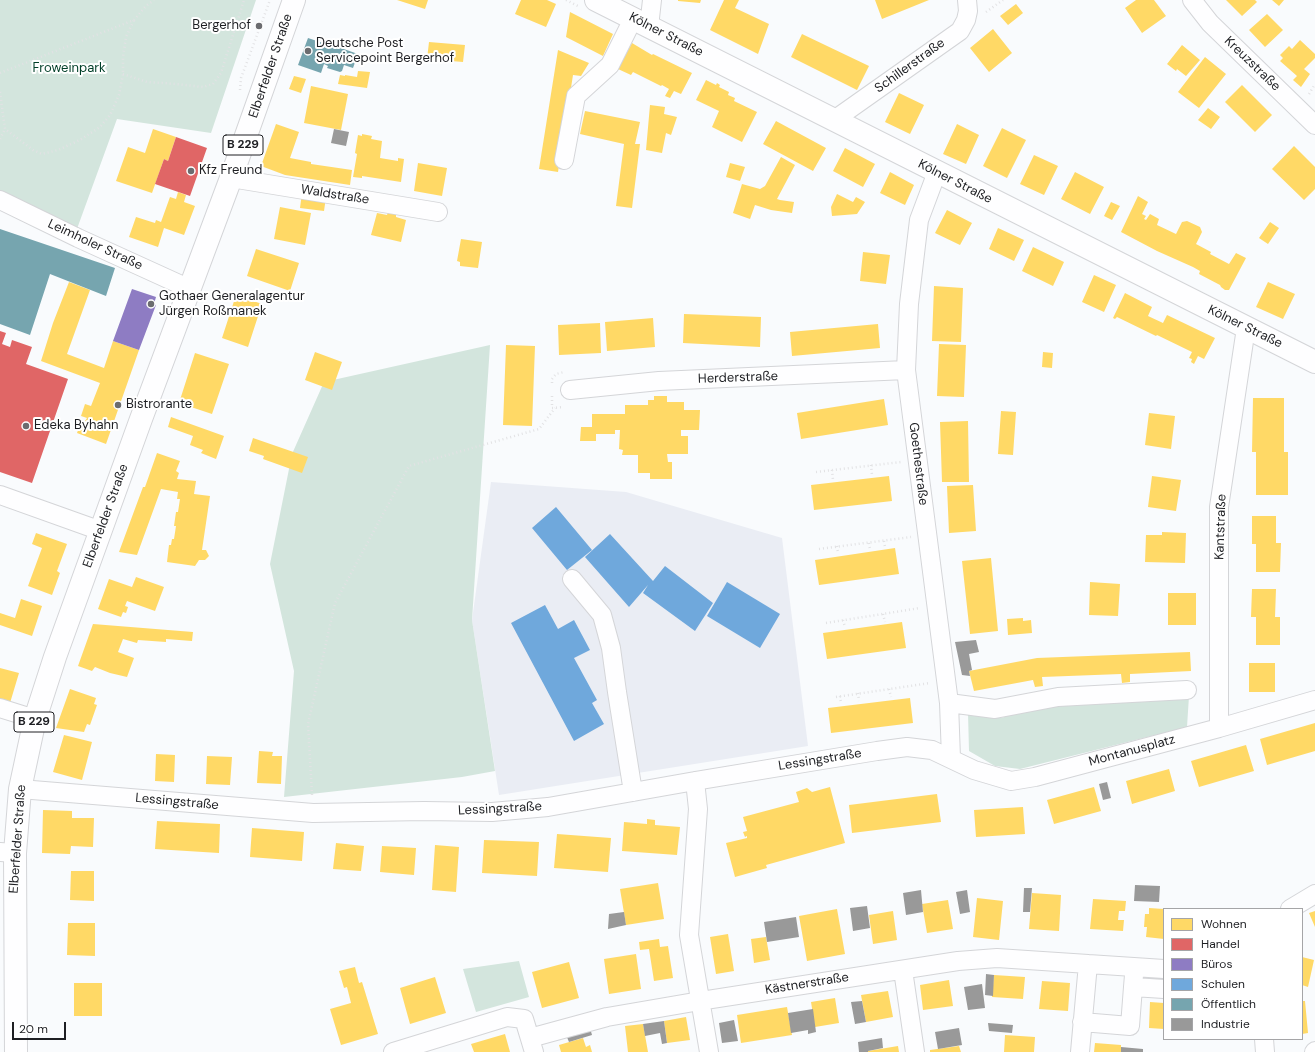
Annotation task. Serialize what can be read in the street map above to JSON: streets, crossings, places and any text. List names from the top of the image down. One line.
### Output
{"streets":{"main road":["Kölner Straße","Elberfelder Straße","B 229"],"street":["Kreuzstraße","Schillerstraße","Waldstraße","Leimholer Straße","Herderstraße","Goethestraße","Kantstraße","Montanusplatz","Lessingstraße","Kästnerstraße"]},"crossings":[["Kölner Straße","Schillerstraße"],["Kölner Straße","Goethestraße"],["Kölner Straße","Kantstraße"],["Elberfelder Straße","Waldstraße"],["Elberfelder Straße","Leimholer Straße"],["Elberfelder Straße","Lessingstraße"],["Herderstraße","Goethestraße"],["Goethestraße","Montanusplatz"],["Goethestraße","Lessingstraße"],["Kantstraße","Montanusplatz"],["Montanusplatz","Lessingstraße"]],"parks":["Froweinpark"],"places":["Bergerhof","Deutsche Post Servicepoint Bergerhof","Kfz Freund","Gothaer Generalagentur Jürgen Roßmanek","Bistrorante","Edeka Byhahn"],"legend":["Wohnen","Handel","Büros","Schulen","Öffentlich","Industrie"],"scale_bar":"20 m"}
